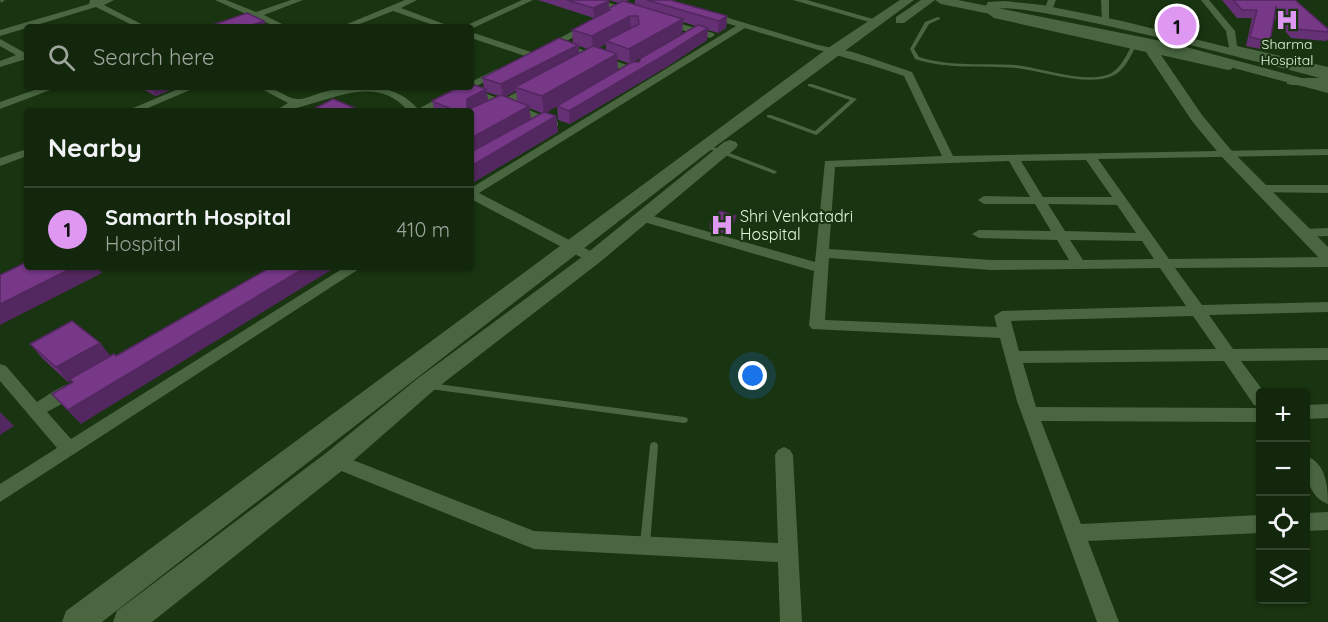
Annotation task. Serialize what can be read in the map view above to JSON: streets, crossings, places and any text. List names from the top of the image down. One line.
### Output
{"places":{"hospital":["Sharma Hospital","Shri Venkatadri Hospital"]},"page":{"pins":"1","search":"Search here","heading":"Nearby","list":[{"mark":"1","name":"Samarth Hospital","note":"Hospital","value":"410 m"}],"map_buttons":["+","−"]}}
